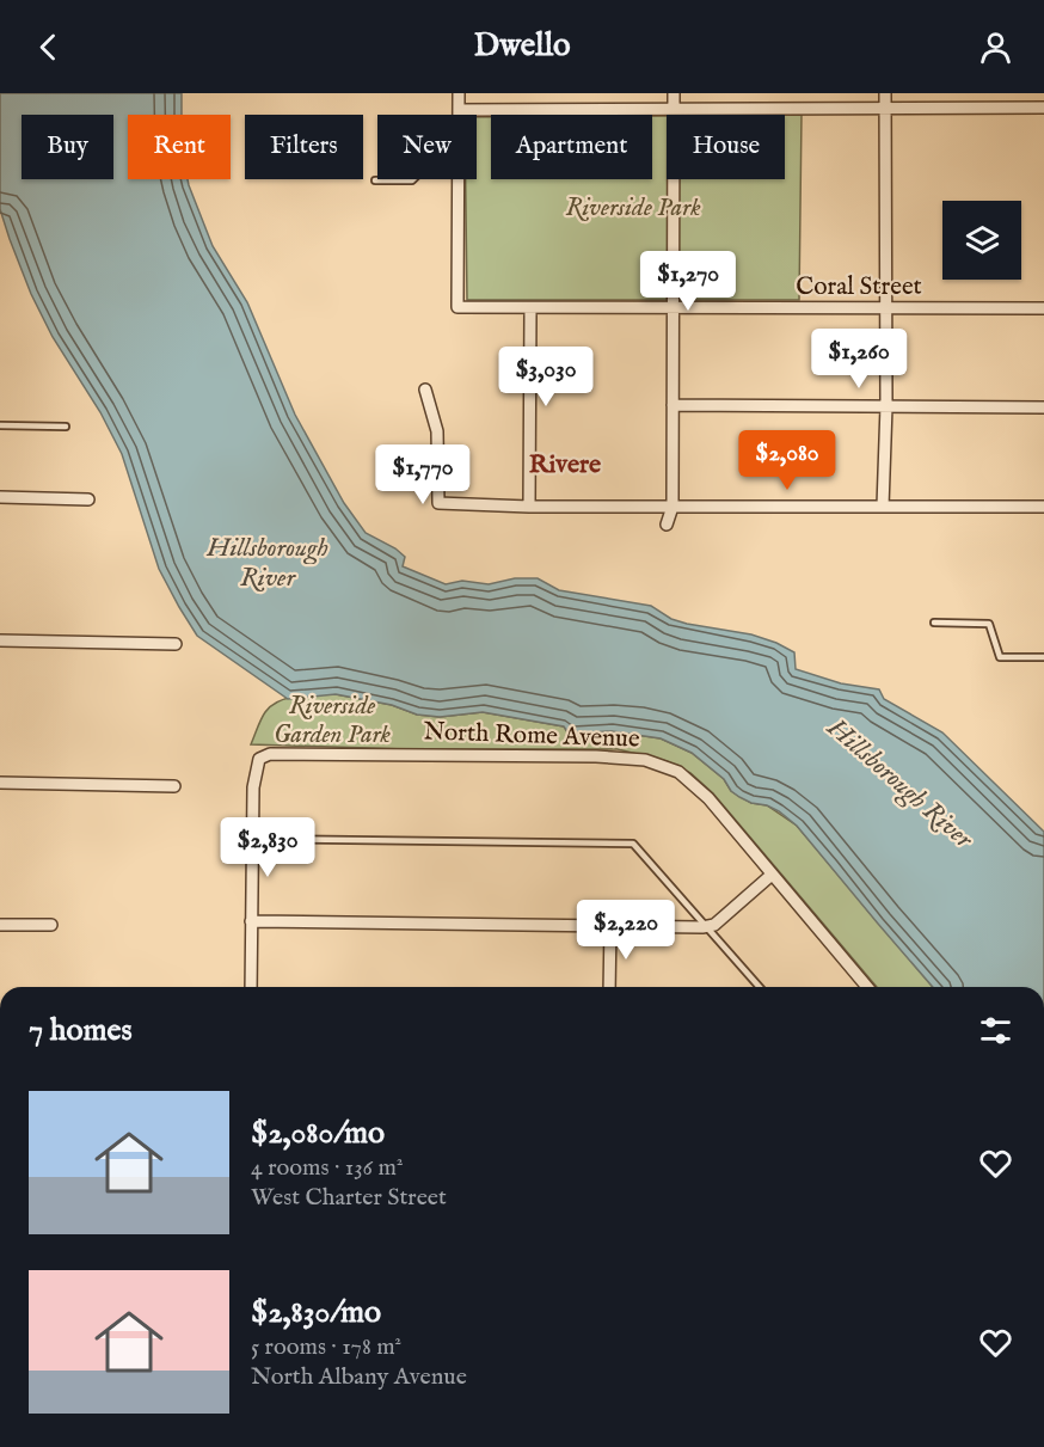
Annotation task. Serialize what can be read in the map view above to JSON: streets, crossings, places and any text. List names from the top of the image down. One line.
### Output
{"streets":{"street":["Coral Street","North Rome Avenue"]},"districts":["Rivere"],"water":["Hillsborough River"],"parks":["Riverside Park","Riverside Garden Park"],"page":{"header":"Dwello","chip":["Buy","Rent","Filters","New","Apartment","House"],"price":["$1,270","$1,260","$3,030","$2,080","$1,770","$2,830","$2,220"],"heading":"7 homes","list":[{"name":"$2,080/mo","note":"4 rooms · 136 m² · West Charter Street"},{"name":"$2,830/mo","note":"5 rooms · 178 m² · North Albany Avenue"}]}}
